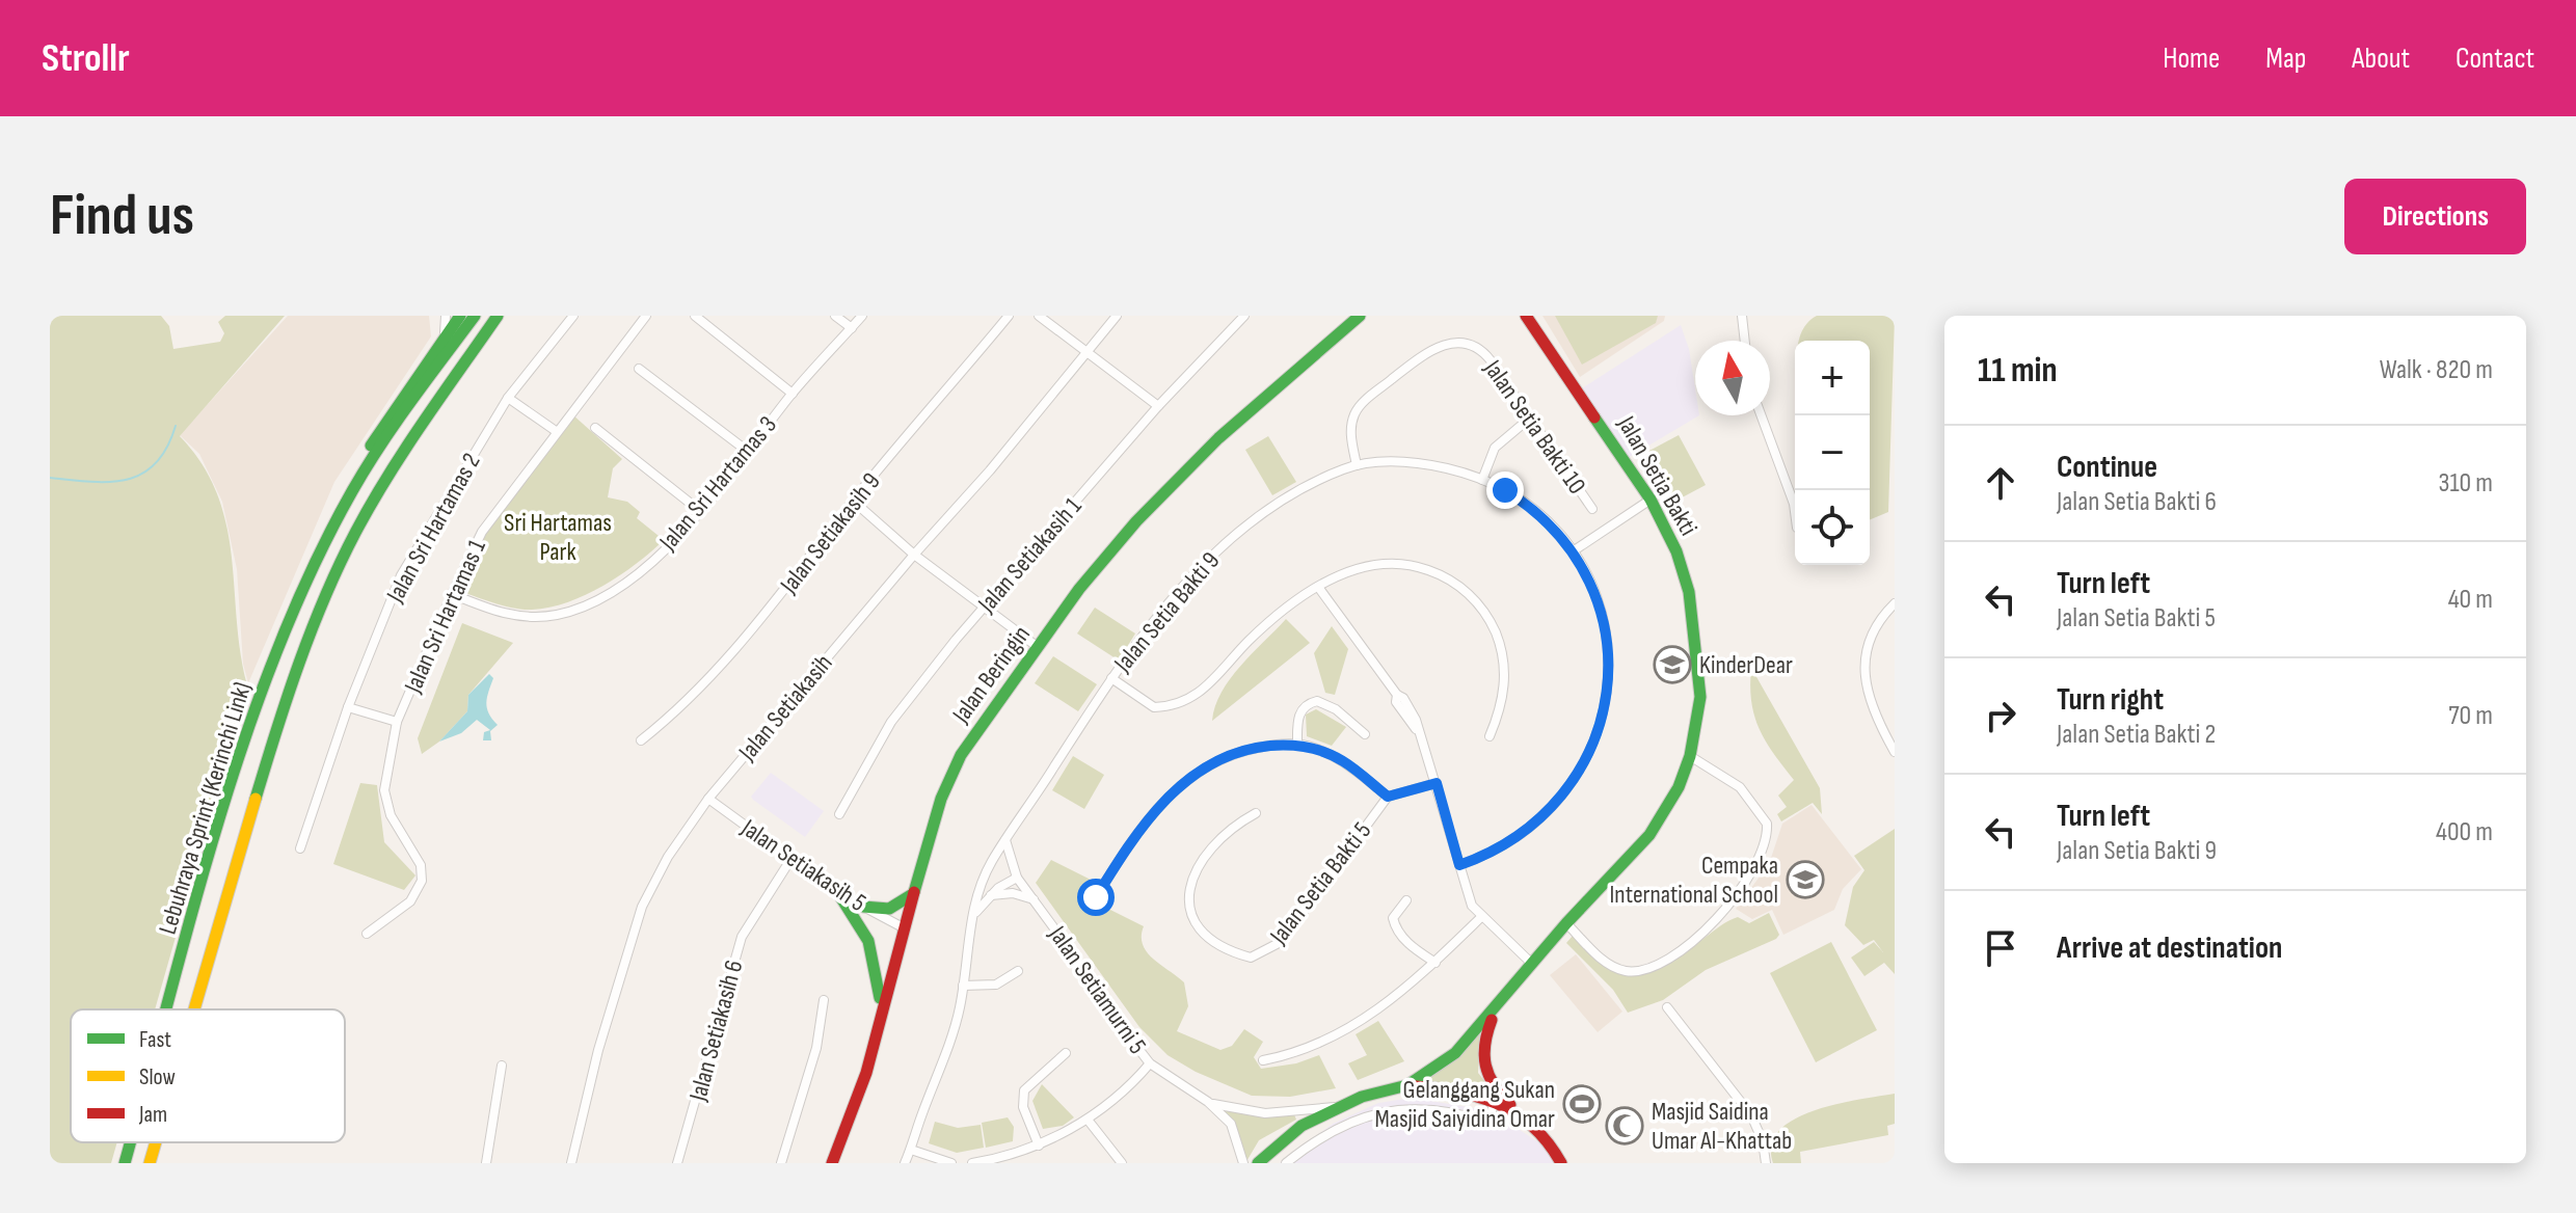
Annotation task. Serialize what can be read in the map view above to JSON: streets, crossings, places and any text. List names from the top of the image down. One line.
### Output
{"streets":{"main road":["Jalan Setia Bakti","Jalan Beringin","Lebuhraya Sprint (Kerinchi Link)"],"street":["Jalan Setia Bakti 10","Jalan Sri Hartamas 3","Jalan Sri Hartamas 2","Jalan Setiakasih 9","Jalan Setiakasih 1","Jalan Setia Bakti 9","Jalan Sri Hartamas 1","Jalan Setiakasih","Jalan Setiakasih 5","Jalan Setia Bakti 5","Jalan Setiamurni 5","Jalan Setiakasih 6"]},"crossings":[["Jalan Setia Bakti 10","Jalan Setia Bakti 9"],["Jalan Sri Hartamas 3","Jalan Sri Hartamas 1"],["Jalan Setia Bakti 9","Jalan Setiamurni 5"],["Jalan Beringin","Jalan Setiakasih 5"],["Jalan Setiakasih","Jalan Setiakasih 5"],["Jalan Setiakasih 5","Jalan Setiakasih 6"]],"parks":["Sri Hartamas Park"],"places":{"school or university":["KinderDear","Cempaka International School"],"sports":["Gelanggang Sukan Masjid Saiyidina Omar"],"mosque":["Masjid Saidina Umar Al-Khattab"]},"legend":["Fast","Slow","Jam"],"north":"top","page":{"header":"Strollr","nav":["Home","Map","About","Contact"],"buttons":"Directions","title":"Find us","heading":["11 min","Walk · 820 m"],"map_buttons":["+","−"],"list":[["Continue","Jalan Setia Bakti 6","310 m"],["Turn left","Jalan Setia Bakti 5","40 m"],["Turn right","Jalan Setia Bakti 2","70 m"],["Turn left","Jalan Setia Bakti 9","400 m"],"Arrive at destination"]}}
